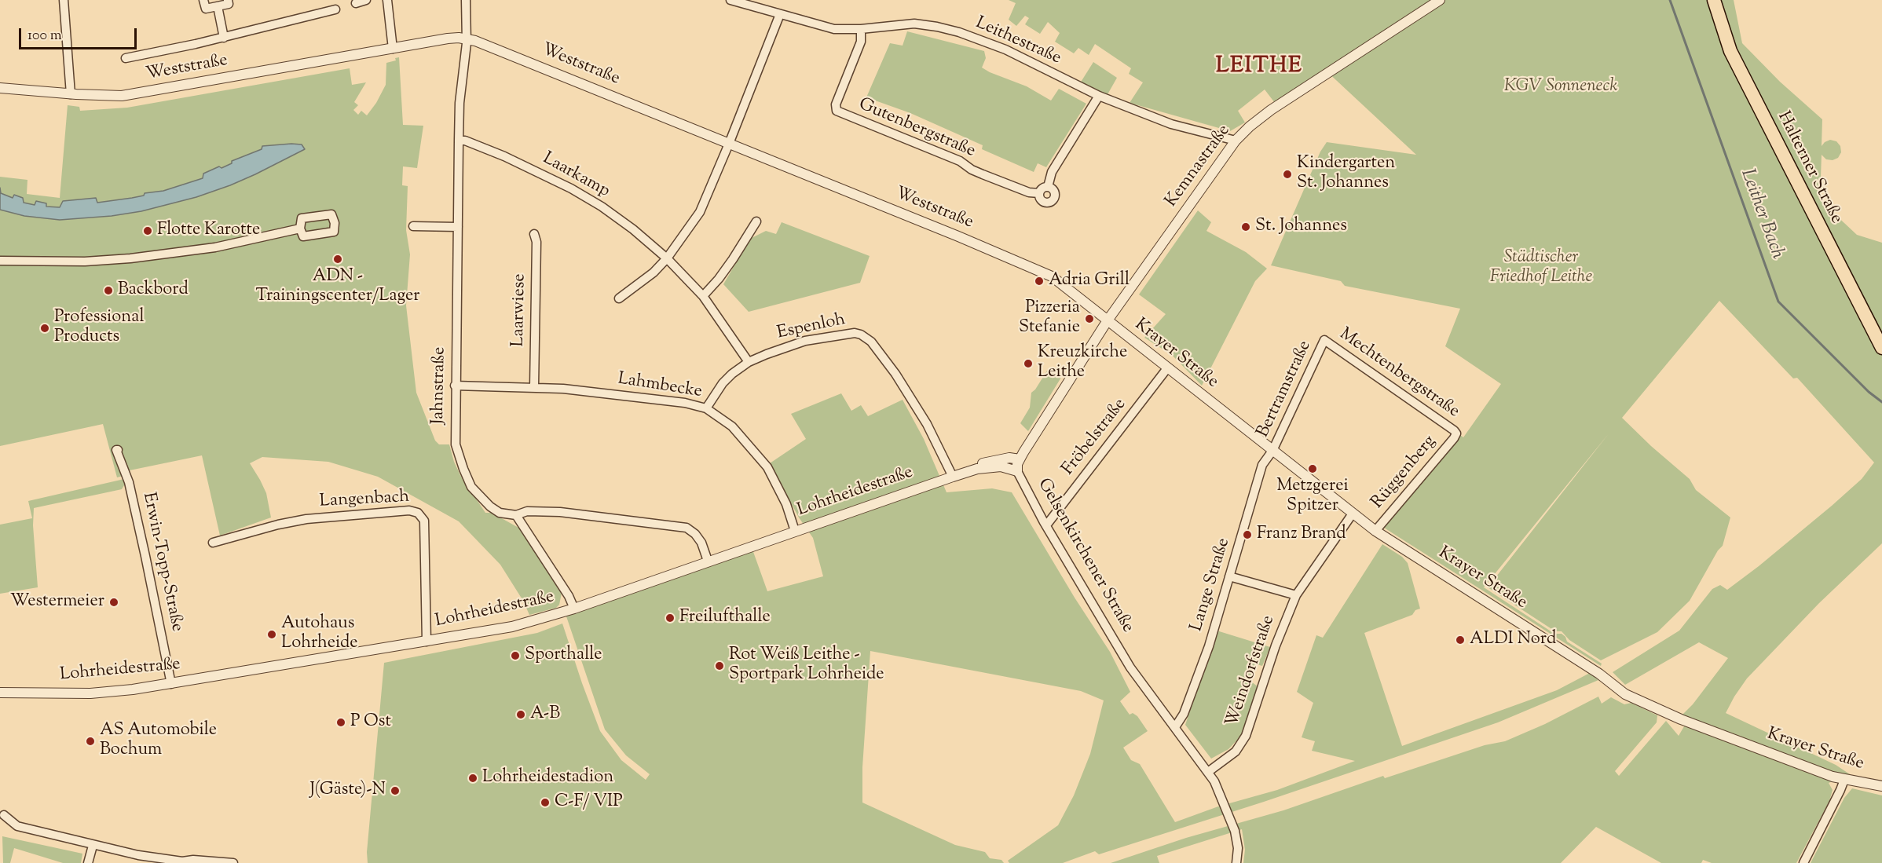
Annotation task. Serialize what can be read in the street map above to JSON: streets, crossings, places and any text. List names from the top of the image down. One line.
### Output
{"streets":{"main road":["Halterner Straße"],"street":["Leithestraße","Weststraße","Gutenbergstraße","Kemnastraße","Laarkamp","Laarwiese","Espenloh","Krayer Straße","Mechtenbergstraße","Jahnstraße","Lahmbecke","Bertramstraße","Fröbelstraße","Rüggenberg","Lohrheidestraße","Langenbach","Gelsenkirchener Straße","Erwin-Topp-Straße","Lange Straße","Weindorfstraße"]},"crossings":[["Leithestraße","Gutenbergstraße"],["Leithestraße","Kemnastraße"],["Weststraße","Kemnastraße"],["Weststraße","Krayer Straße"],["Weststraße","Jahnstraße"],["Weststraße","Gelsenkirchener Straße"],["Kemnastraße","Krayer Straße"],["Kemnastraße","Gelsenkirchener Straße"],["Laarkamp","Espenloh"],["Laarkamp","Jahnstraße"],["Laarwiese","Lahmbecke"],["Espenloh","Lahmbecke"],["Espenloh","Lohrheidestraße"],["Krayer Straße","Bertramstraße"],["Krayer Straße","Fröbelstraße"],["Krayer Straße","Rüggenberg"],["Krayer Straße","Gelsenkirchener Straße"],["Krayer Straße","Lange Straße"],["Krayer Straße","Weindorfstraße"],["Mechtenbergstraße","Bertramstraße"],["Mechtenbergstraße","Rüggenberg"],["Jahnstraße","Lahmbecke"],["Jahnstraße","Lohrheidestraße"],["Lahmbecke","Lohrheidestraße"],["Bertramstraße","Lange Straße"],["Fröbelstraße","Gelsenkirchener Straße"],["Lohrheidestraße","Langenbach"],["Lohrheidestraße","Gelsenkirchener Straße"],["Lohrheidestraße","Erwin-Topp-Straße"],["Gelsenkirchener Straße","Lange Straße"],["Gelsenkirchener Straße","Weindorfstraße"]],"districts":["LEITHE"],"water":["Leither Bach"],"parks":["KGV Sonneneck","Städtischer Friedhof Leithe"],"places":["Kindergarten St. Johannes","St. Johannes","Flotte Karotte","ADN - Trainingscenter/Lager","Adria Grill","Backbord","Pizzeria Stefanie","Professional Products","Kreuzkirche Leithe","Metzgerei Spitzer","Franz Brand","Westermeier","Freilufthalle","Autohaus Lohrheide","ALDI Nord","Sporthalle","Rot Weiß Leithe - Sportpark Lohrheide","A-B","P Ost","AS Automobile Bochum","Lohrheidestadion","J(Gäste)-N","C-F/ VIP"],"scale_bar":"100 m"}
